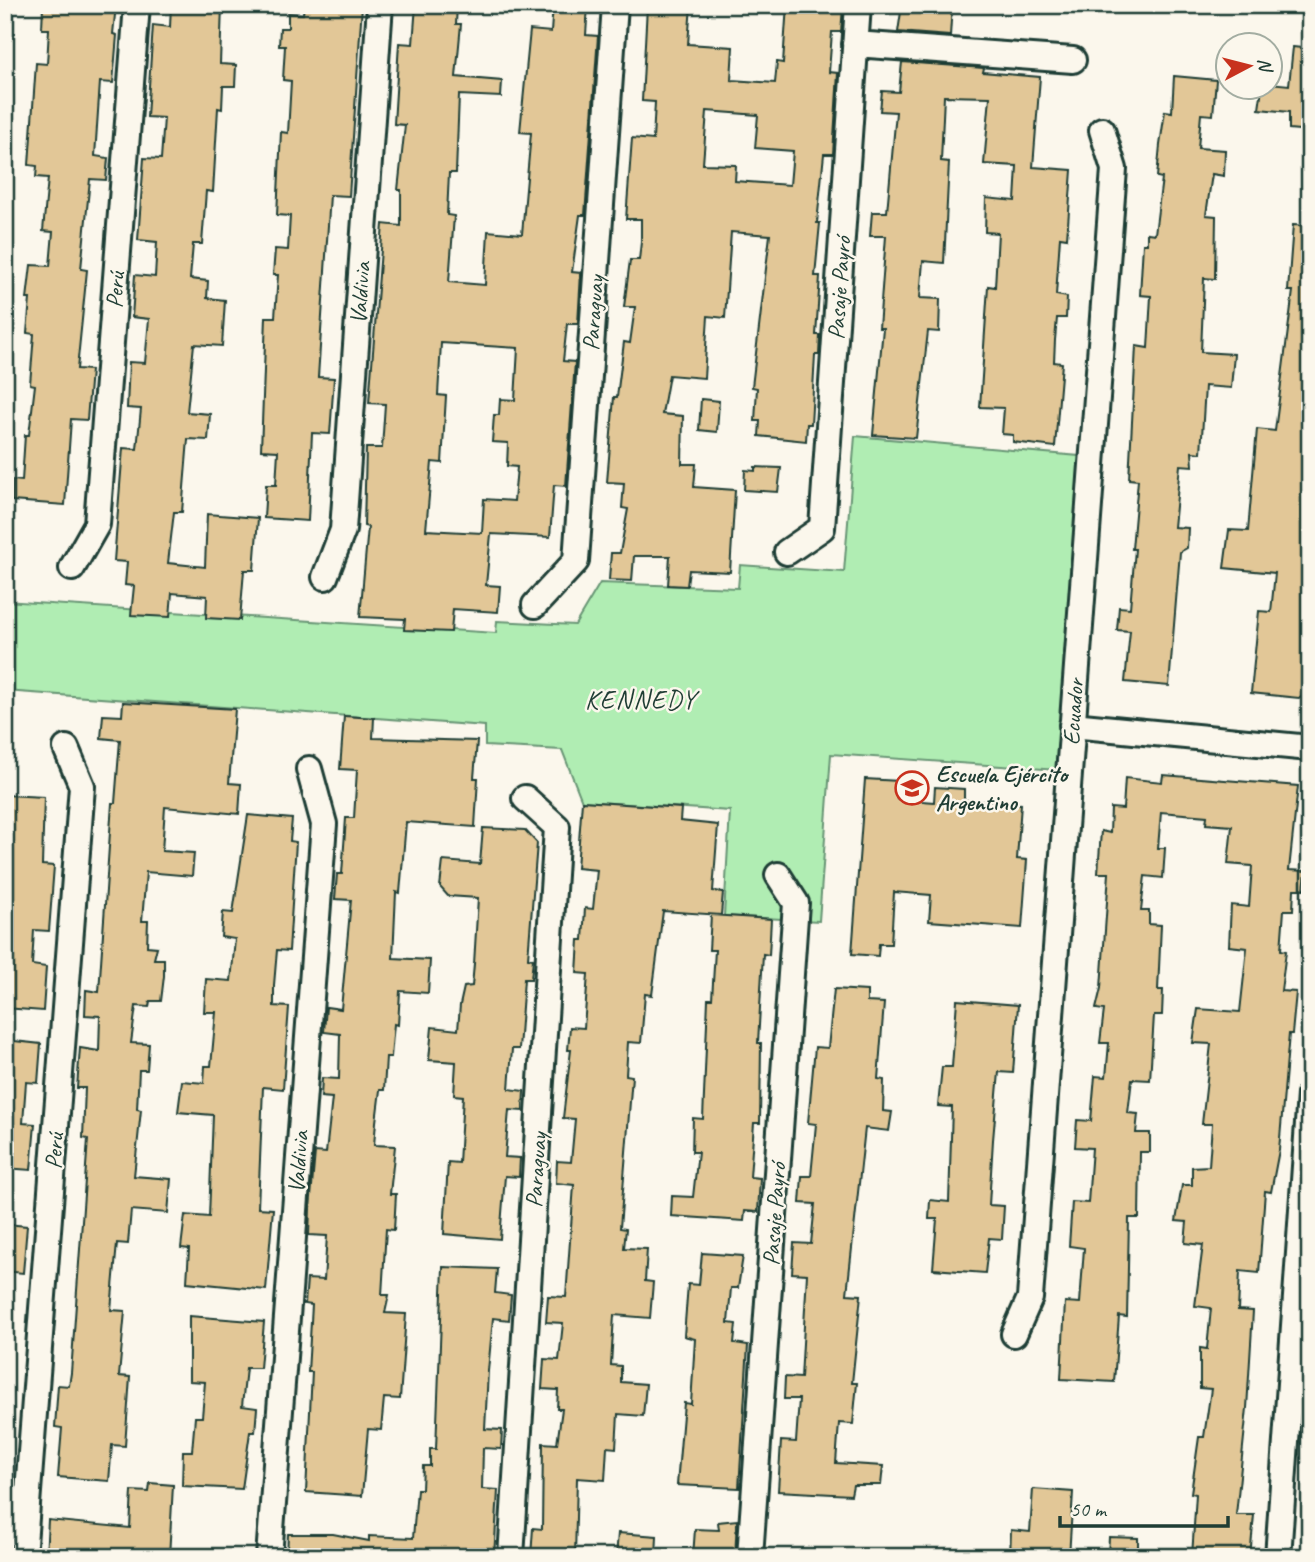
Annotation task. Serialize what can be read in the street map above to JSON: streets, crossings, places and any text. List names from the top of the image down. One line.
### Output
{"streets":{"street":["Pasaje Payró","Perú","Valdivia","Paraguay","Ecuador"]},"districts":["KENNEDY"],"places":{"school or university":["Escuela Ejército Argentino"]},"scale_bar":"50 m","north":"right"}
